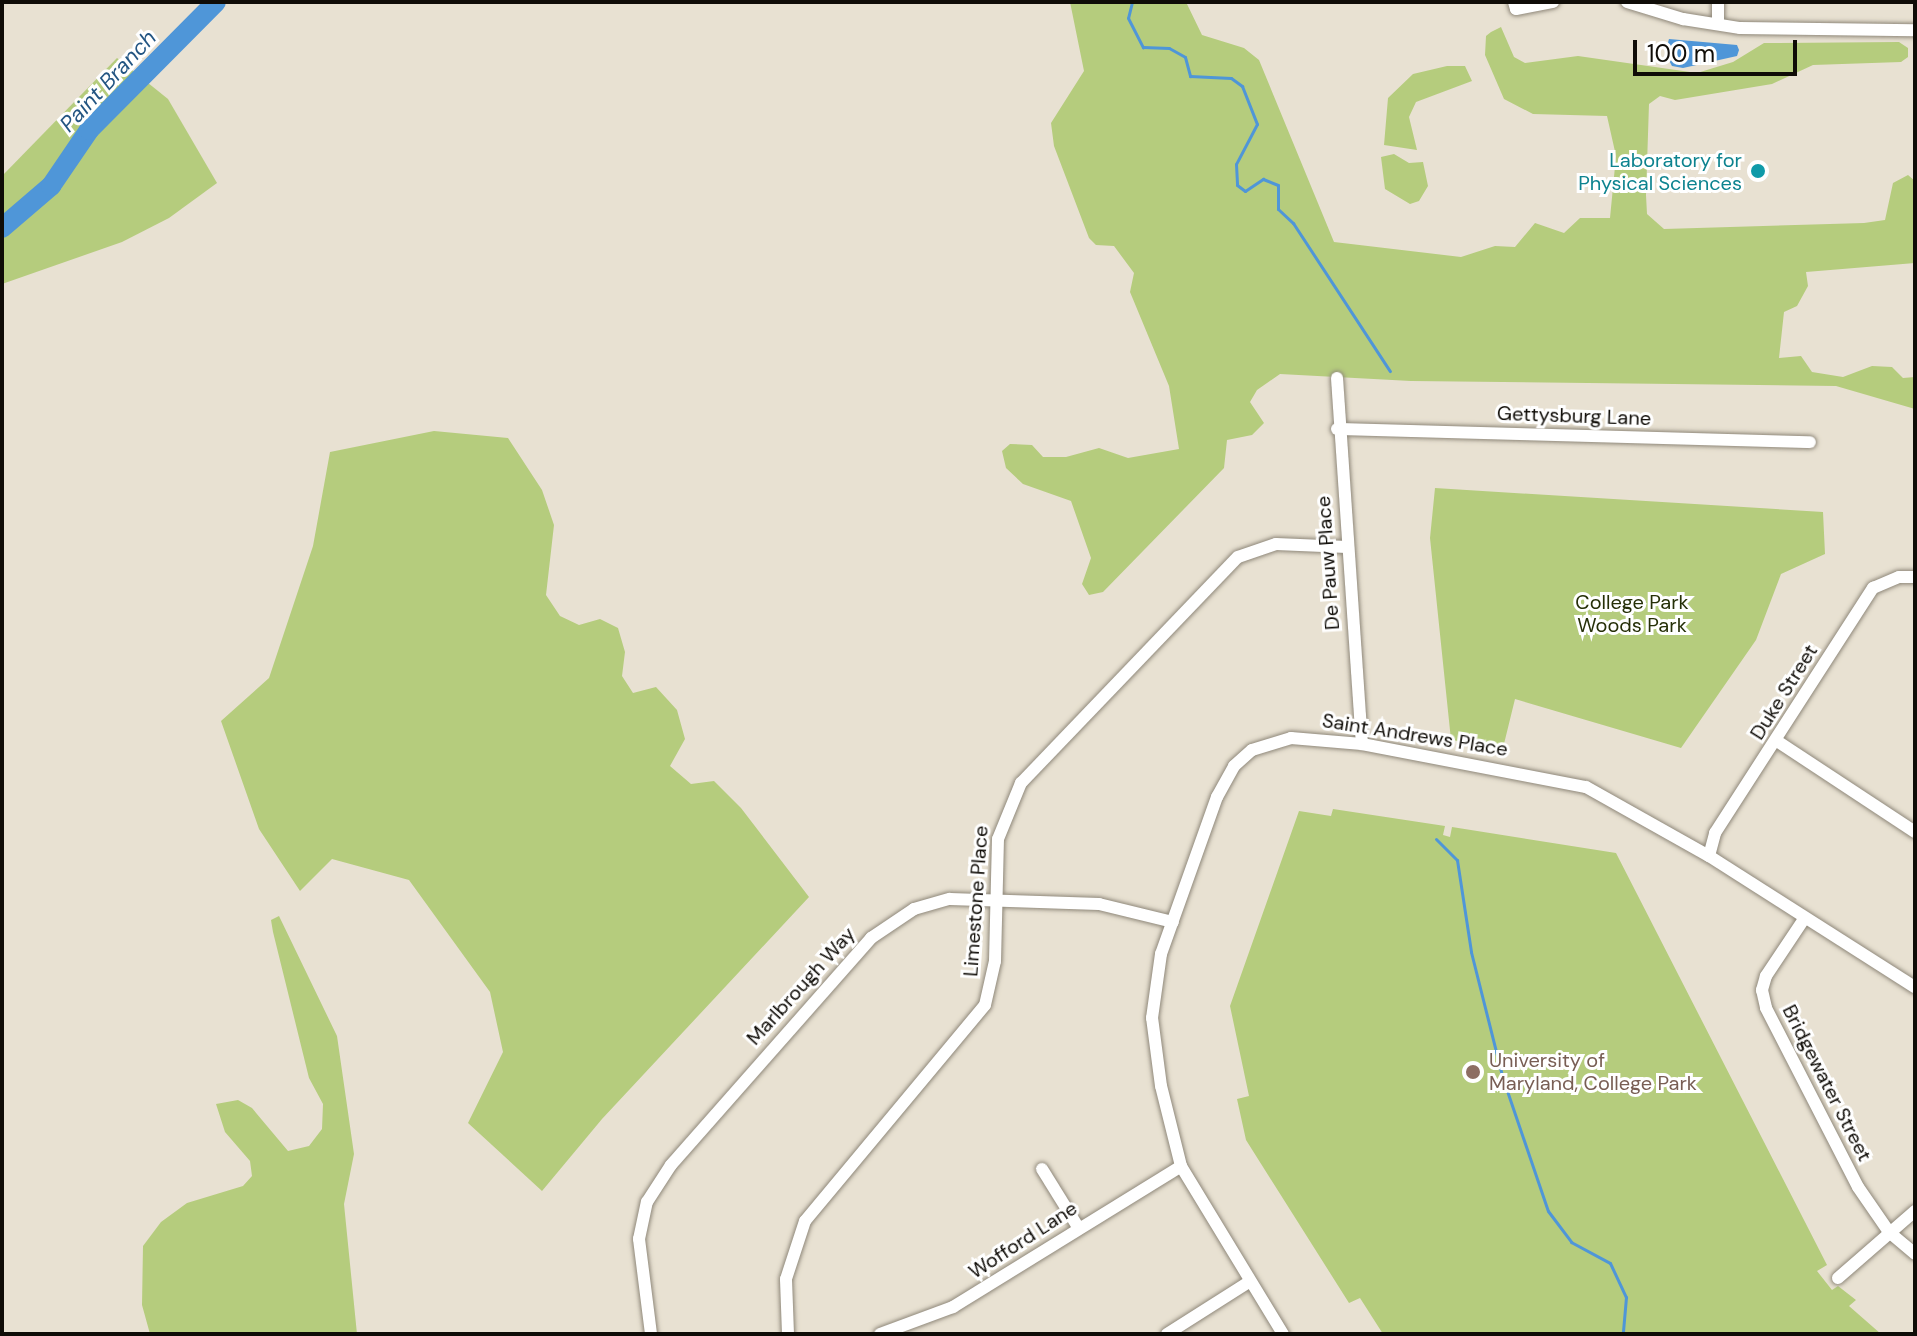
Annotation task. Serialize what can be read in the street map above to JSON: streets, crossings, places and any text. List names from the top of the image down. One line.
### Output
{"streets":{"street":["Gettysburg Lane","De Pauw Place","Duke Street","Saint Andrews Place","Limestone Place","Marlbrough Way","Bridgewater Street","Wofford Lane"]},"crossings":[["Gettysburg Lane","De Pauw Place"],["De Pauw Place","Saint Andrews Place"],["De Pauw Place","Limestone Place"],["Duke Street","Saint Andrews Place"],["Saint Andrews Place","Marlbrough Way"],["Saint Andrews Place","Bridgewater Street"],["Saint Andrews Place","Wofford Lane"],["Limestone Place","Marlbrough Way"]],"water":["Paint Branch"],"parks":["College Park Woods Park"],"places":["Laboratory for Physical Sciences","University of Maryland, College Park"],"scale_bar":"100 m"}
